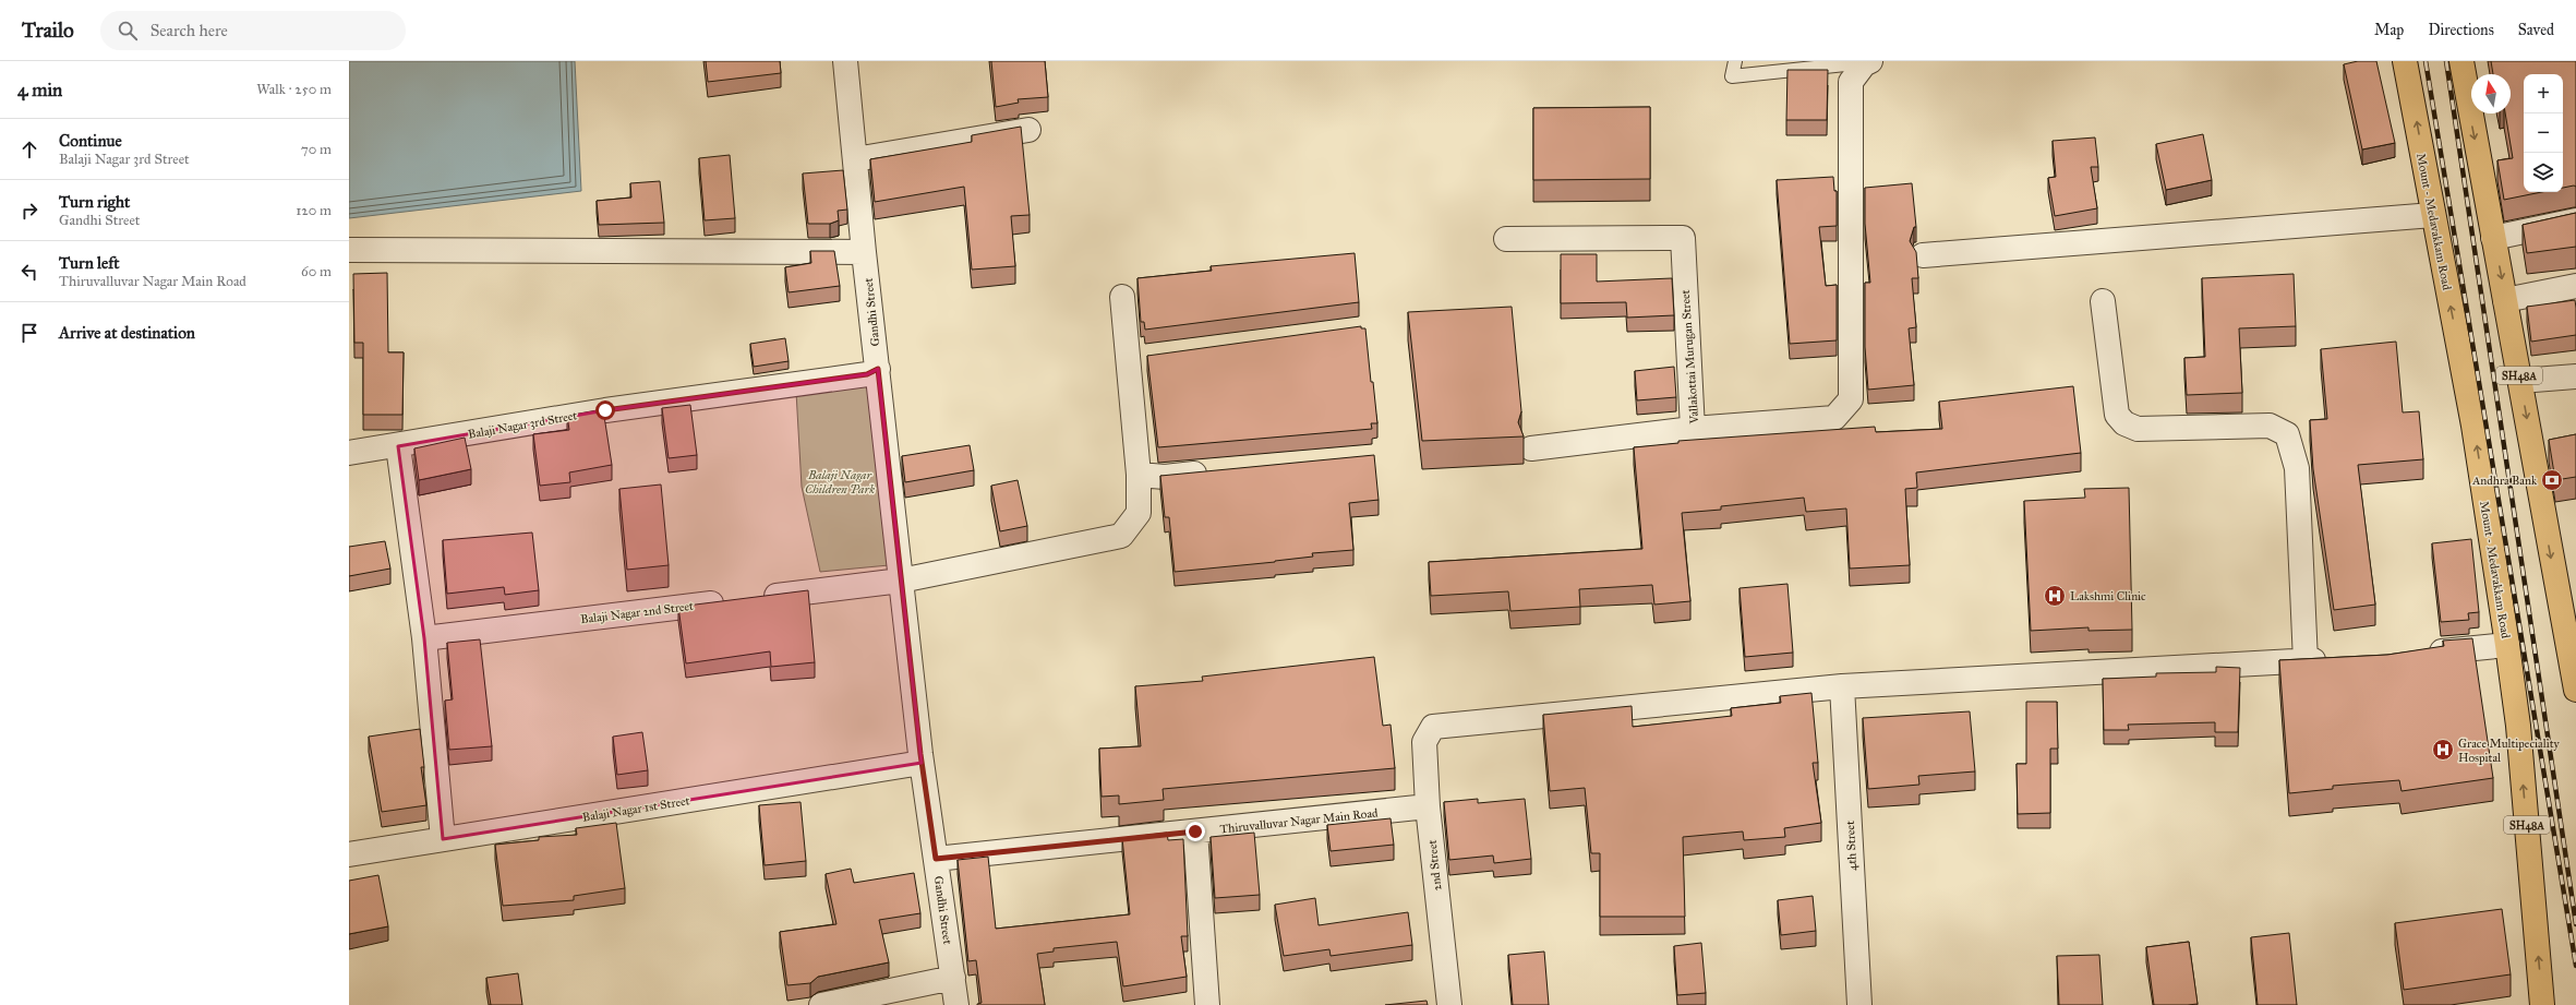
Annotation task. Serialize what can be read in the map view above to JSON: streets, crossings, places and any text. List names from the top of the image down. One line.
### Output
{"streets":{"main road":["Mount - Medavakkam Road","SH48A"],"street":["Gandhi Street","Vallakottai Murugan Street","Balaji Nagar 3rd Street","Balaji Nagar 2nd Street","Balaji Nagar 1st Street","Thiruvalluvar Nagar Main Road","4th Street","2nd Street"]},"crossings":[["Gandhi Street","Balaji Nagar 3rd Street"],["Gandhi Street","Balaji Nagar 1st Street"],["Gandhi Street","Thiruvalluvar Nagar Main Road"],["Thiruvalluvar Nagar Main Road","2nd Street"],["4th Street","2nd Street"]],"parks":["Balaji Nagar Children Park"],"places":{"bank":["Andhra Bank"],"hospital":["Lakshmi Clinic","Grace Multipeciality Hospital"]},"north":"top","page":{"header":"Trailo","search":"Search here","nav":["Map","Directions","Saved"],"heading":["4 min","Walk · 250 m"],"map_buttons":["+","−"],"list":[["Continue","Balaji Nagar 3rd Street","70 m"],["Turn right","Gandhi Street","120 m"],["Turn left","Thiruvalluvar Nagar Main Road","60 m"],"Arrive at destination"]}}
